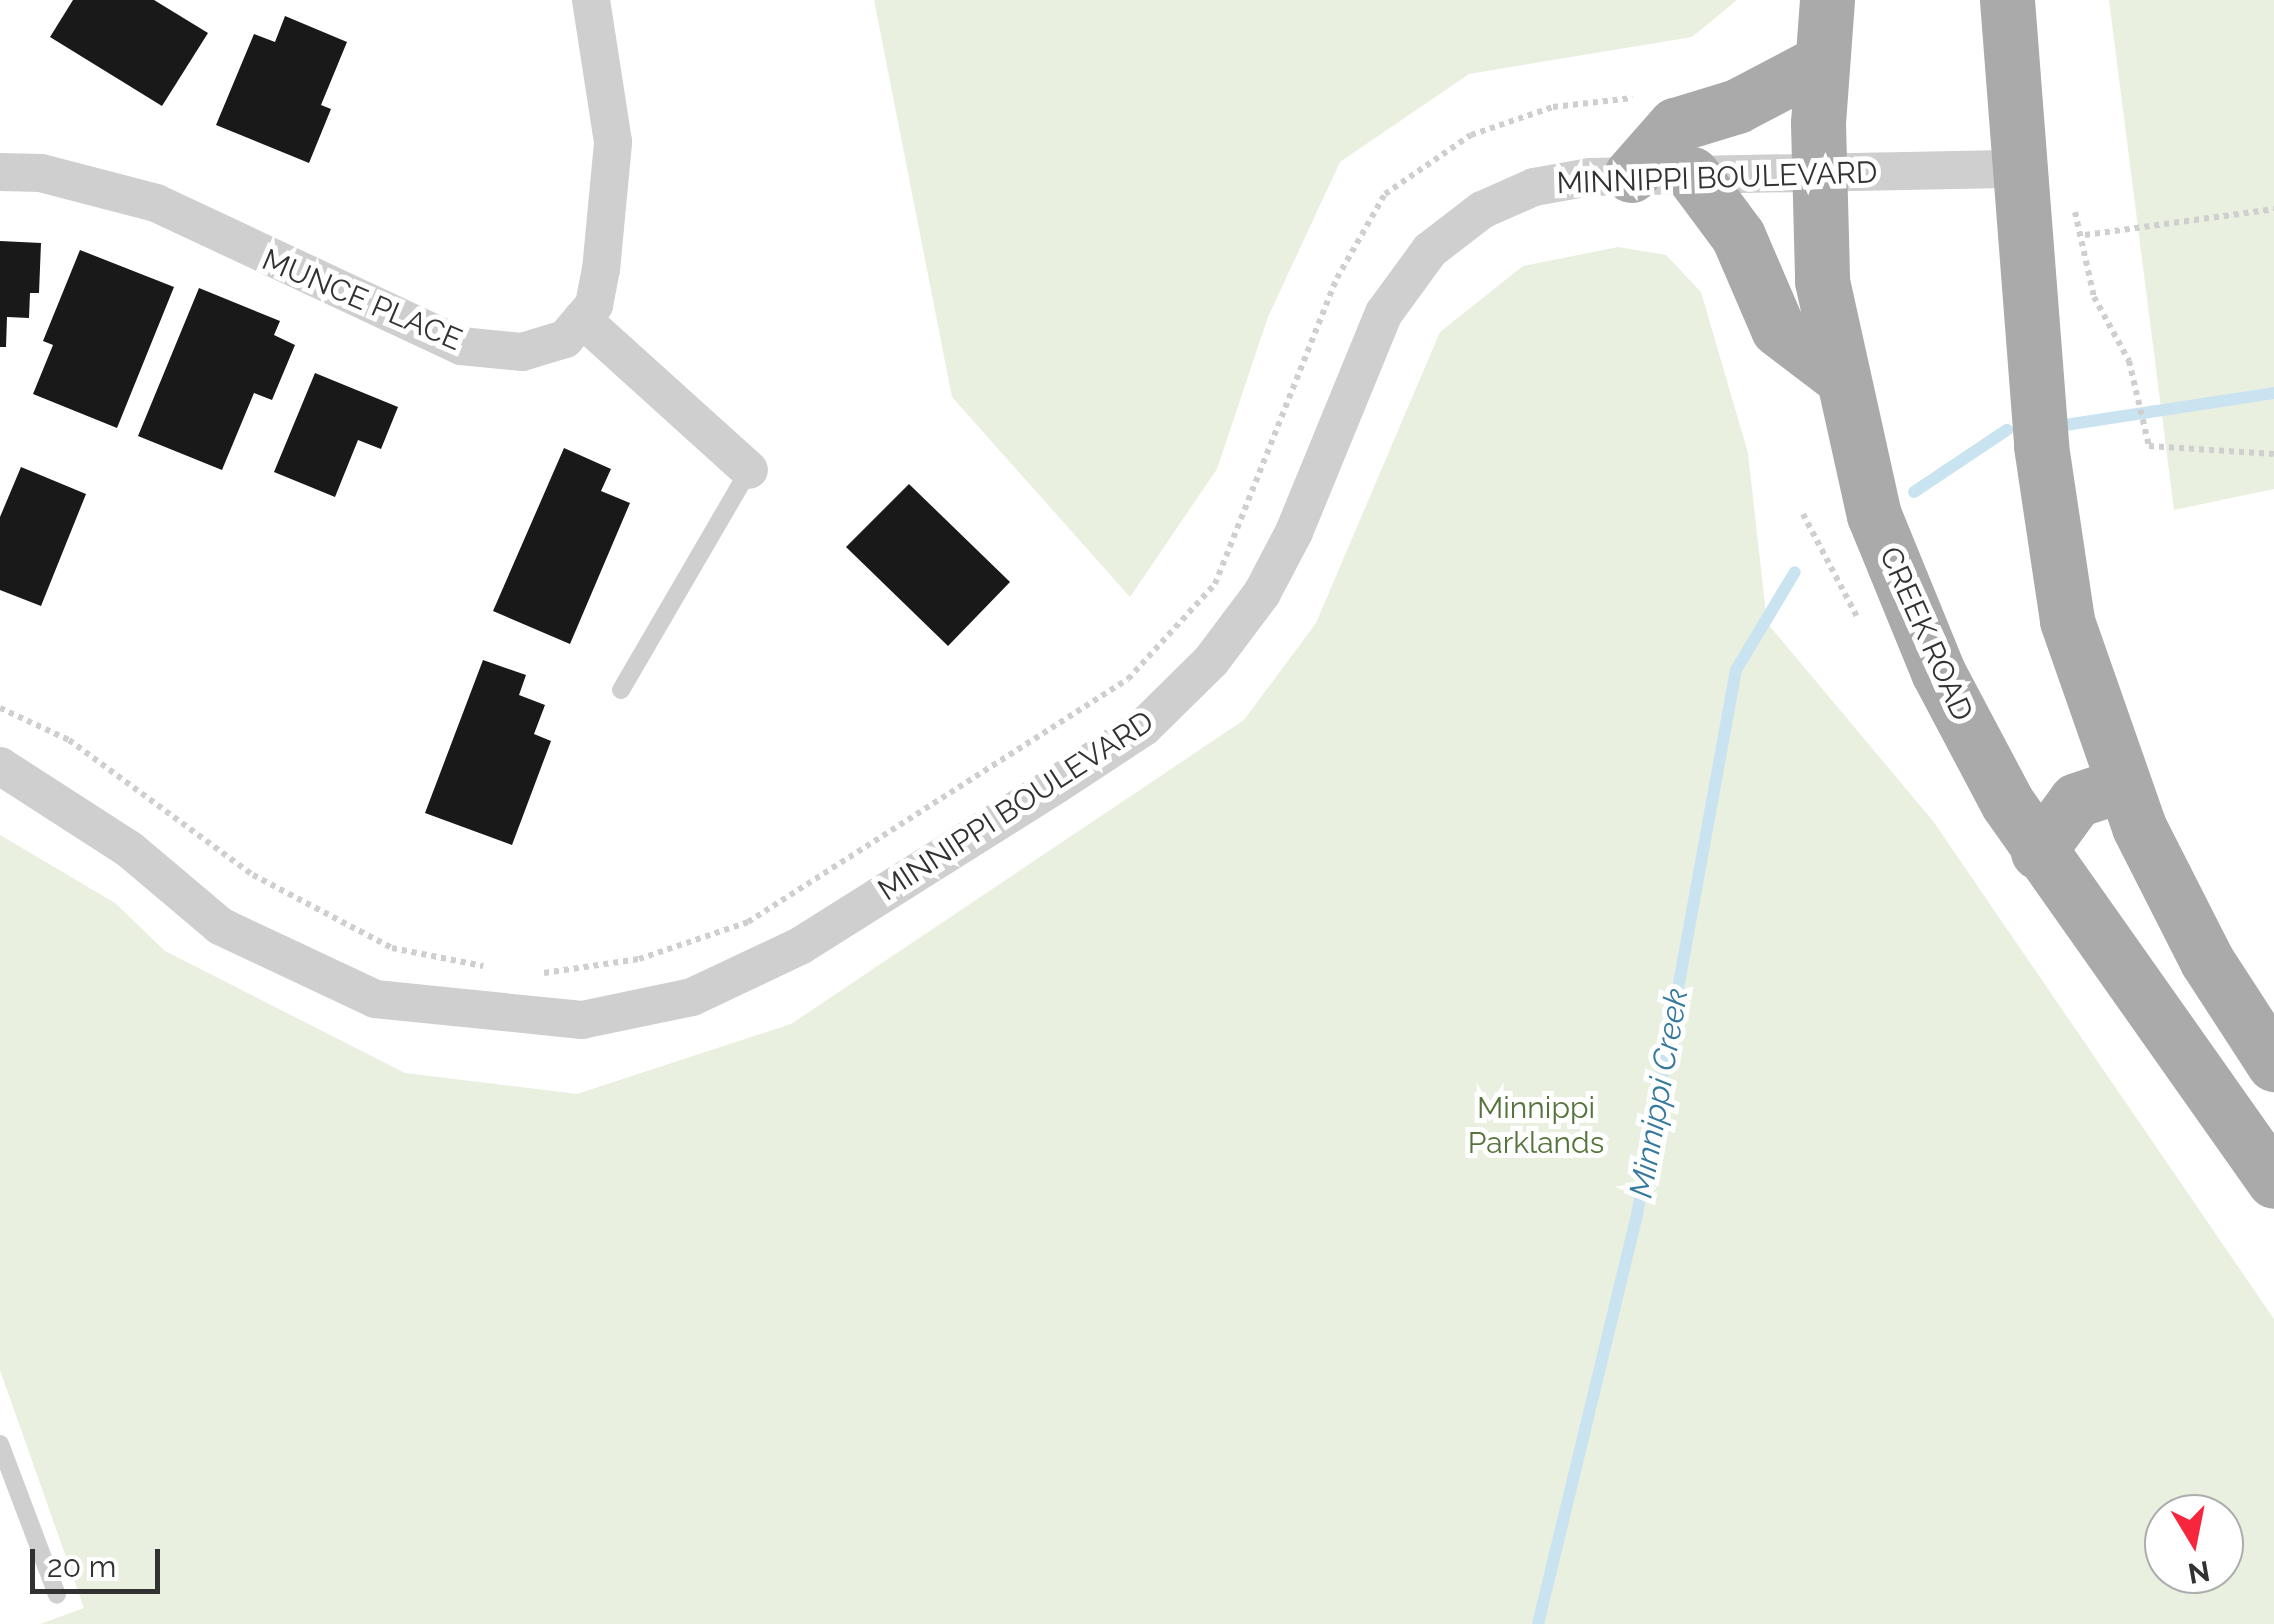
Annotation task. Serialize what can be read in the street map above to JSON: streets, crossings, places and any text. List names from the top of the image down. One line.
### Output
{"streets":{"main road":["CREEK ROAD"],"street":["MINNIPPI BOULEVARD","MUNCE PLACE"]},"crossings":[["MINNIPPI BOULEVARD","CREEK ROAD"]],"water":["Minnippi Creek"],"parks":["Minnippi Parklands"],"scale_bar":"20 m","north":"bottom"}
